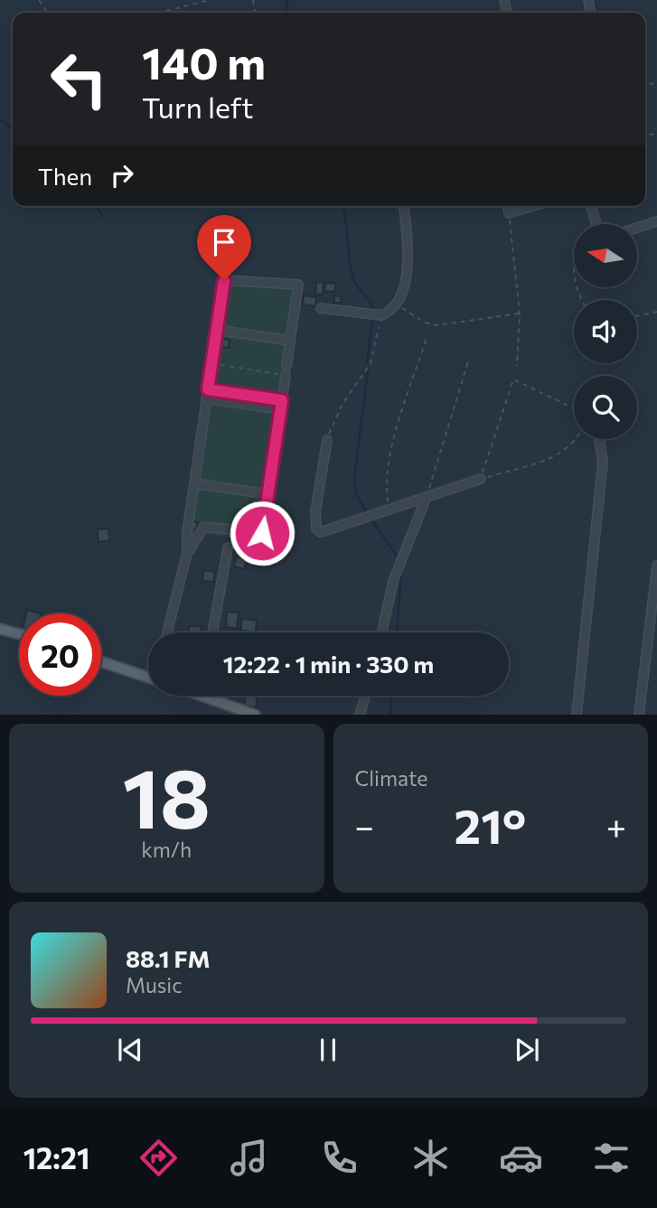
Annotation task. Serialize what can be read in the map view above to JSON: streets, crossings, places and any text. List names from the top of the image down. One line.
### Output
{"north":"left","page":{"turn":["140 m","Turn left"],"then":"Then","limit":"20","trip":"12:22 · 1 min · 330 m","tile":[["18","km/h"],"Climate"],"heat":["−","21°","+"],"song":["88.1 FM","Music"],"tabs":"12:21"}}
